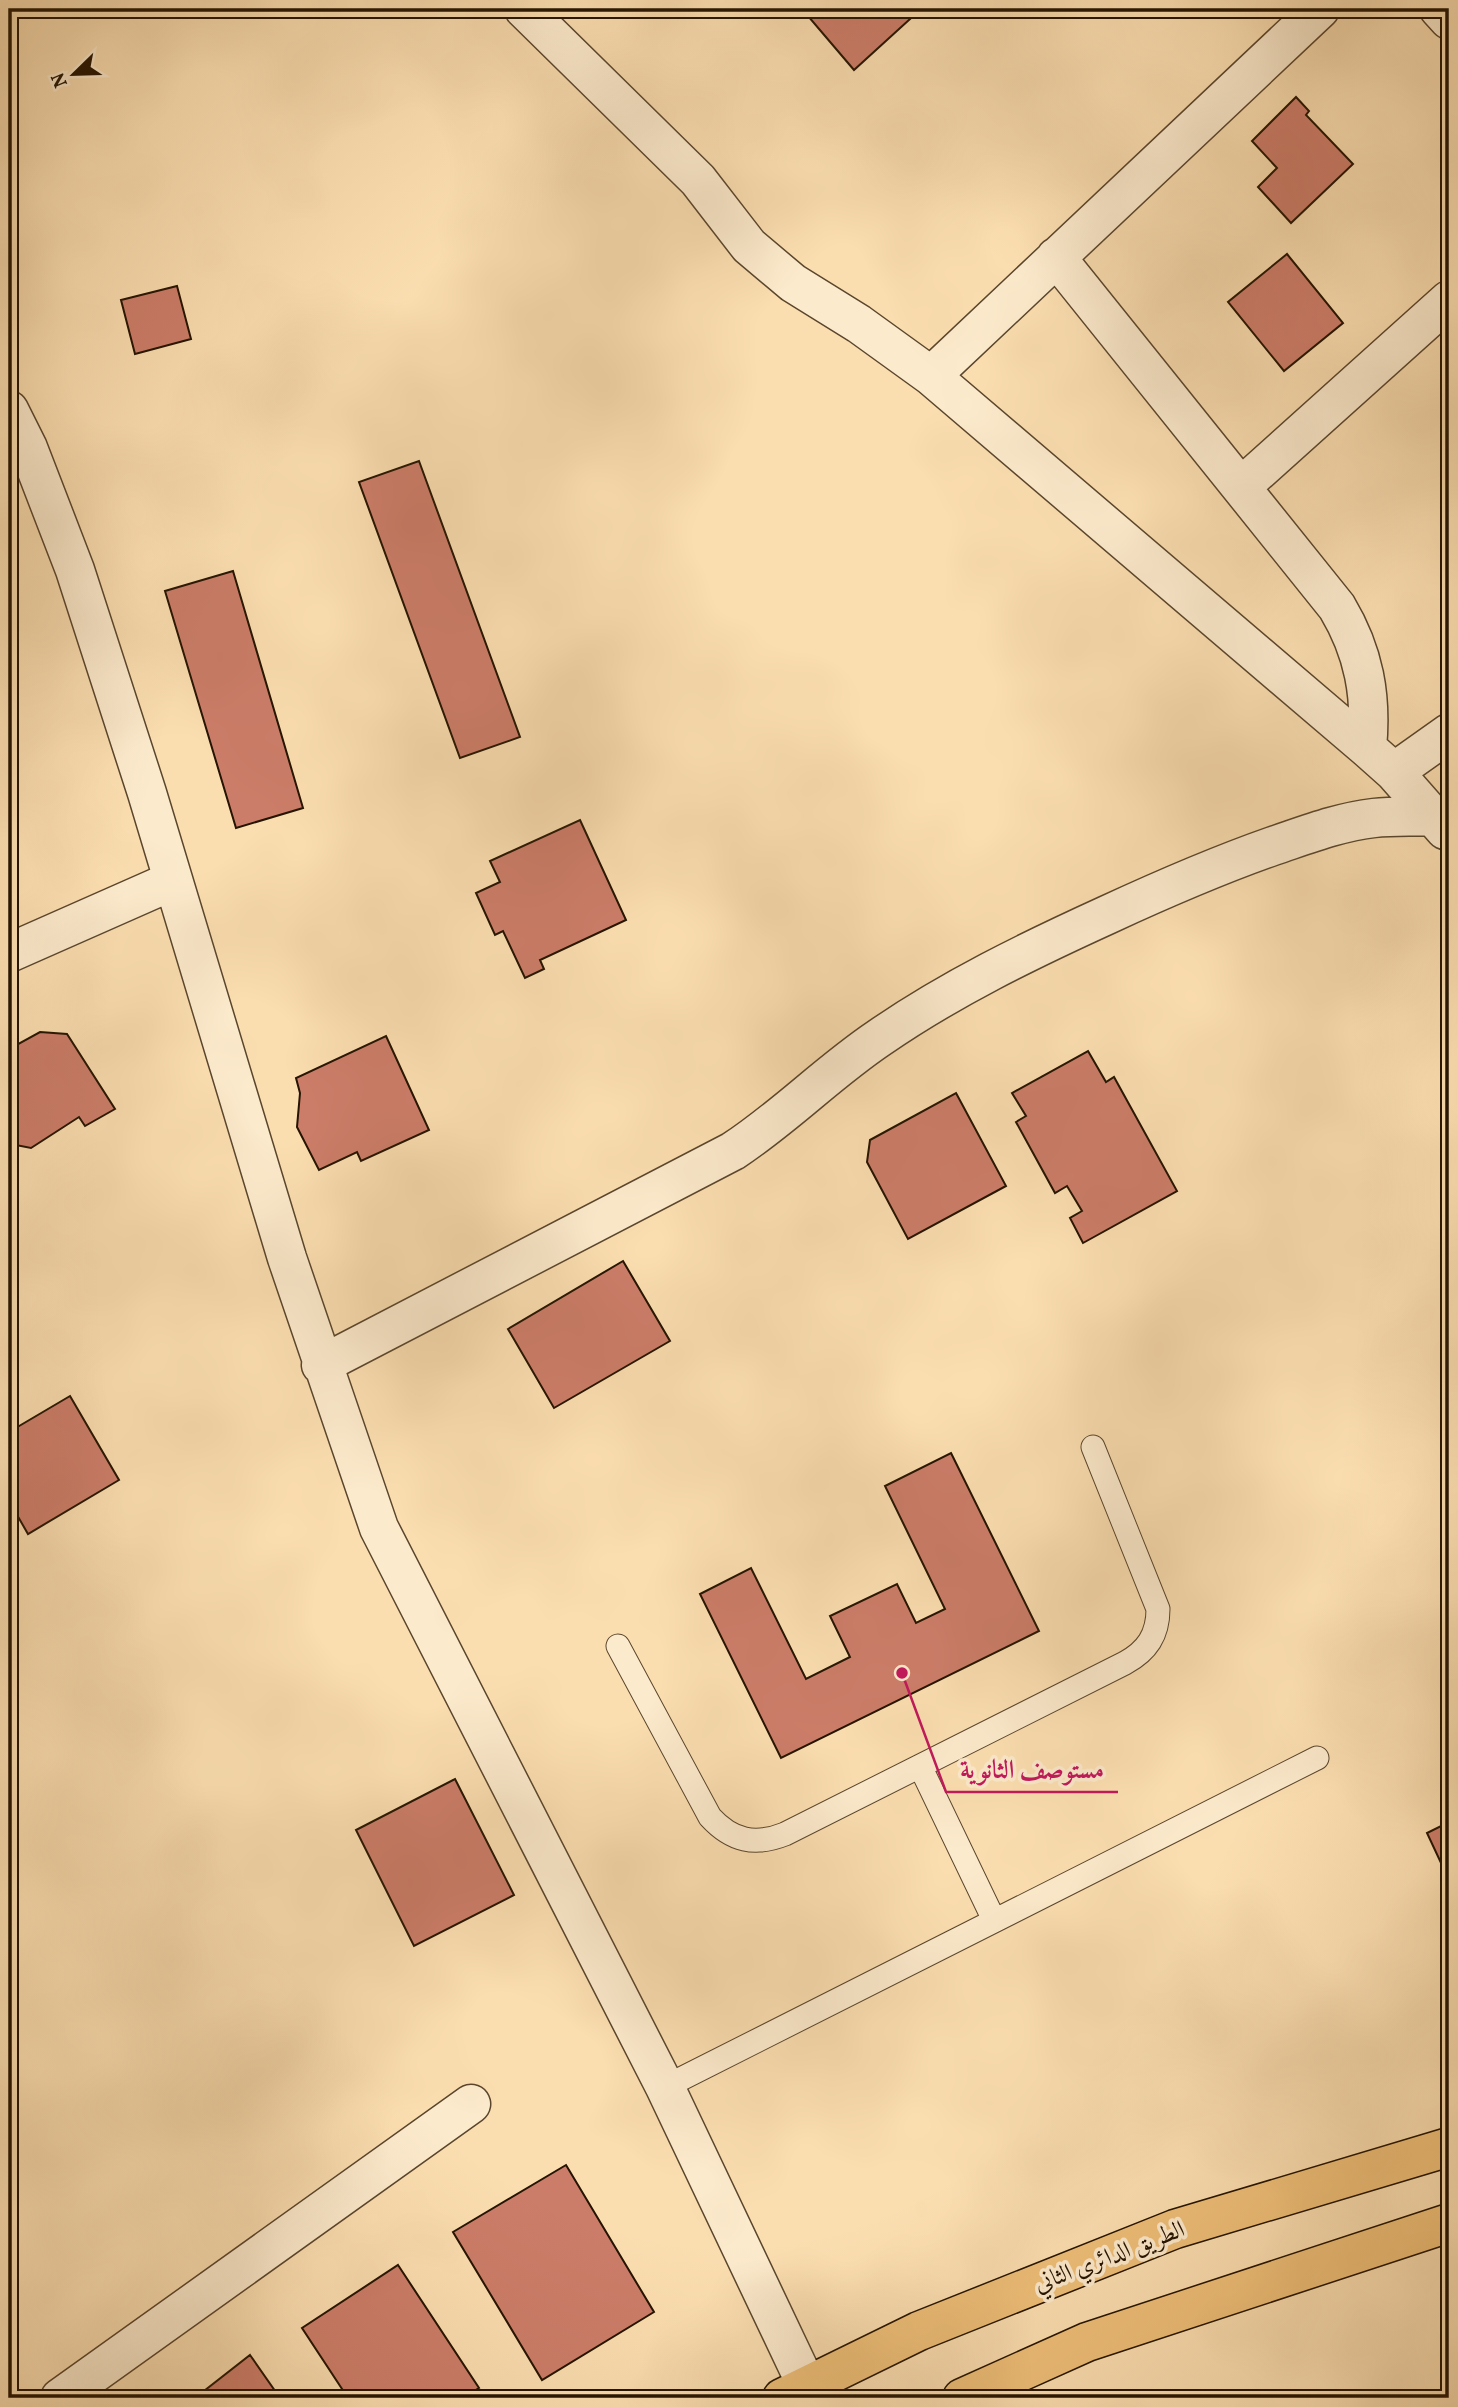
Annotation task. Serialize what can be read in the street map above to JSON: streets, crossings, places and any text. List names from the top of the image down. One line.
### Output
{"streets":{"highway":["الطريق الدائري الثاني"]},"places":["مستوصف الثانوية"],"north":"bottom left"}
